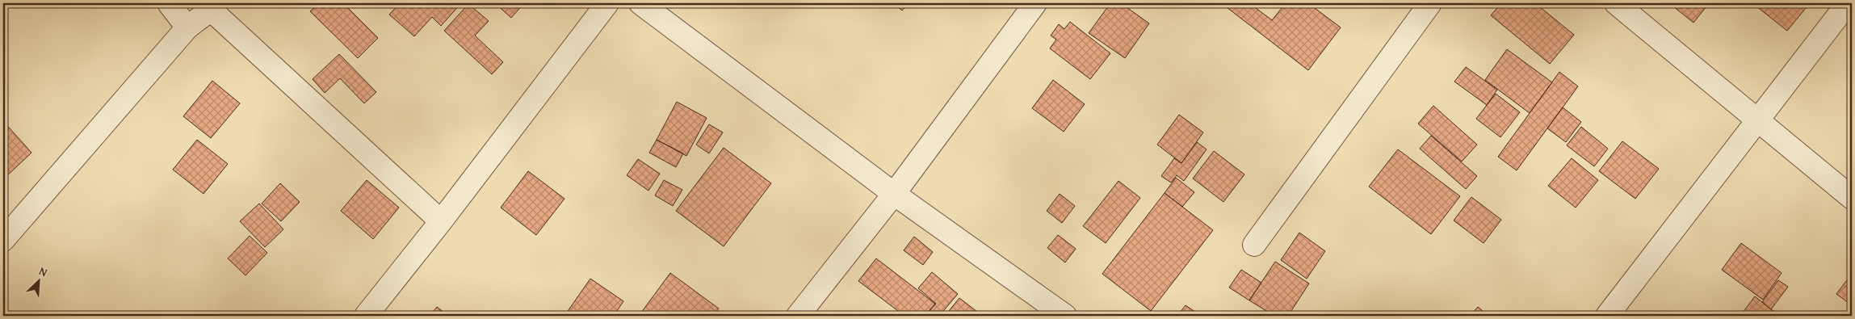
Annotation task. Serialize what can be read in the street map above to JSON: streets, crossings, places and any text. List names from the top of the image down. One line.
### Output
{"north":"top right"}
